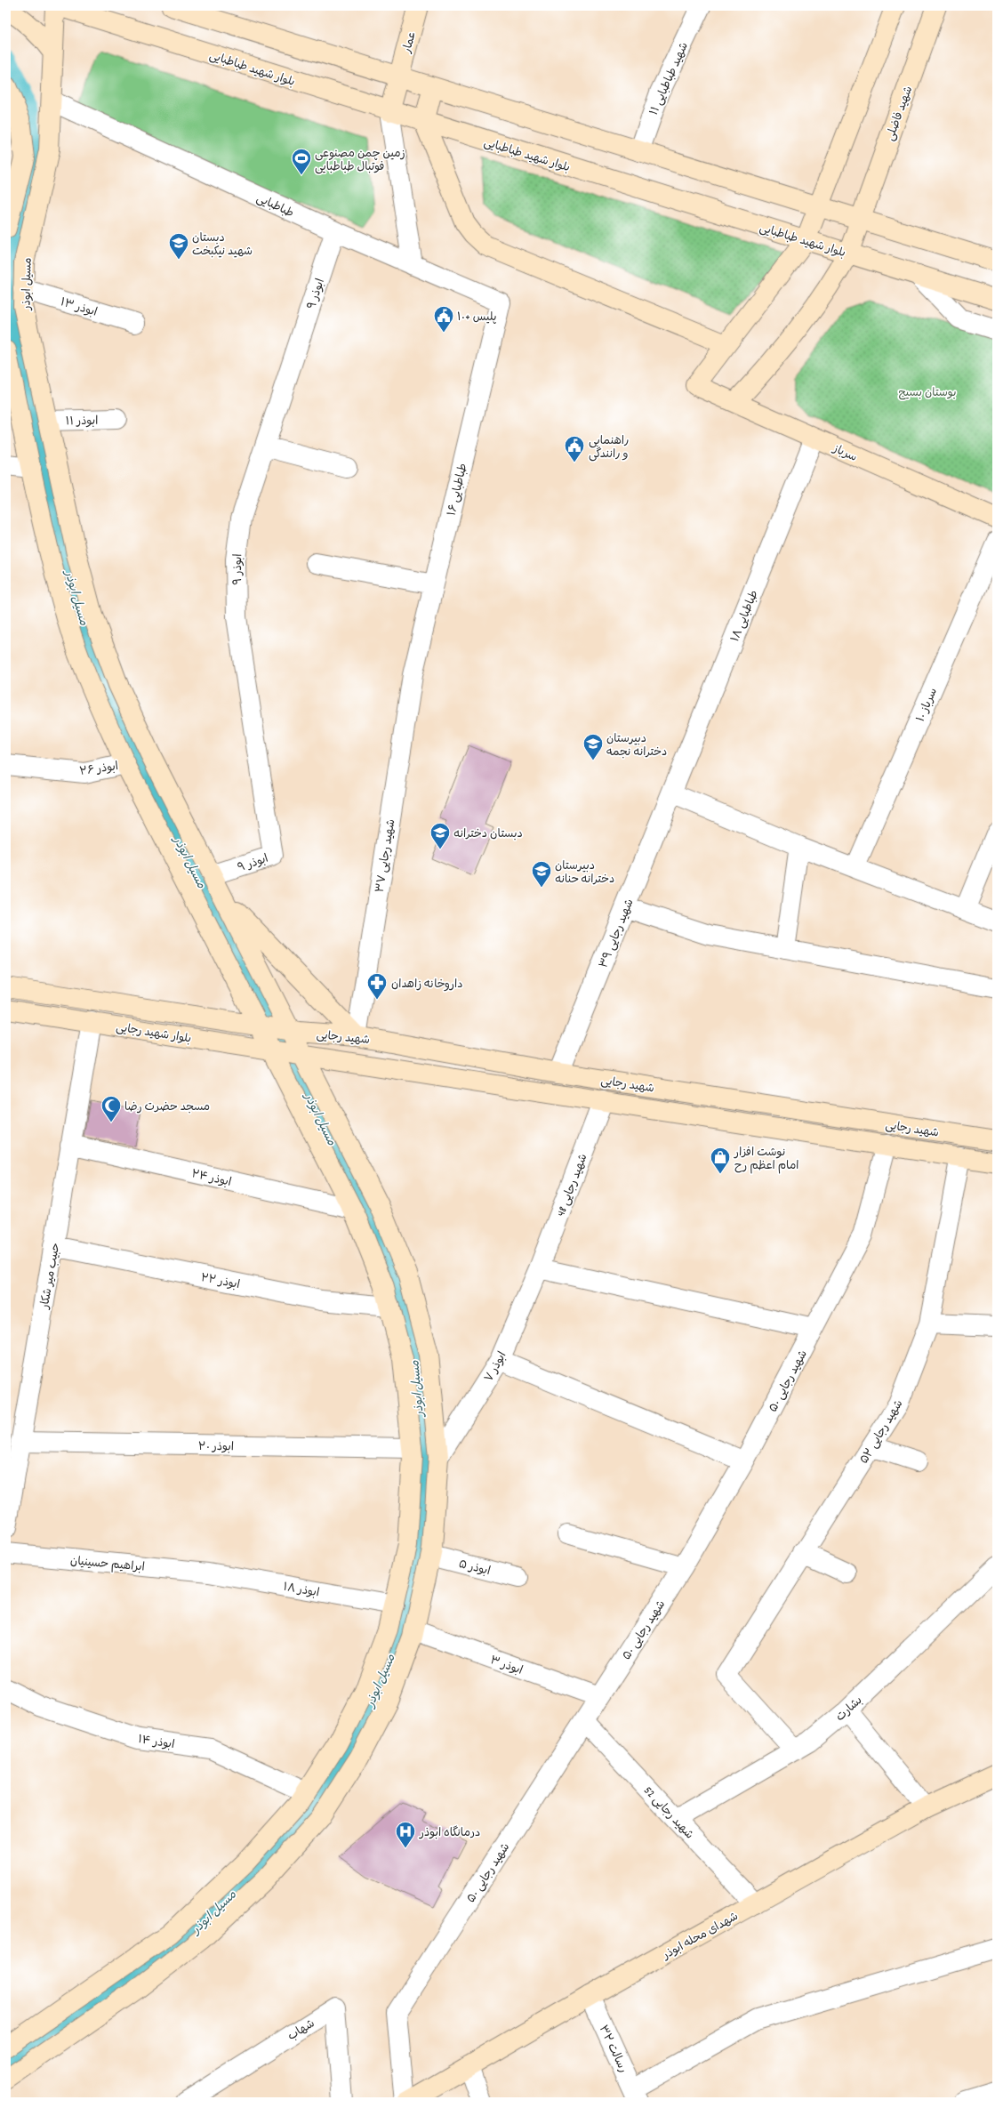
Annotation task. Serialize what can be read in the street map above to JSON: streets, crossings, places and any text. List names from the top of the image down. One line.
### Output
{"streets":{"street":["عمار","بلوار شهید طباطبایی","شهید طباطبایی ۱۱","شهید فاضلی","طباطبایی","مسیل ابوذر","ابوذر ۹","ابوذر ۱۳","ابوذر ۱۱","سرباز","طباطبایی ۱۶","طباطبایی ۱۸","سرباز ۱۰","ابوذر ۲۶","شهید رجایی ۳۷","شهید رجایی ۳۹","بلوار شهید رجایی","شهید رجایی","ابوذر ۲۴","شهید رجایی 48","حبیب میر شکار","ابوذر ۲۲","ابوذر ۷","شهید رجایی ۵۰","شهید رجایی ۵۲","ابوذر ۲۰","ابراهیم حسینیان","ابوذر ۵","ابوذر ۱۸","ابوذر ۳","بشارت","ابوذر ۱۴","شهید رجایی 52","شهدای محله ابوذر","شهاب","رسالت ۳۲"]},"crossings":[["عمار","بلوار شهید طباطبایی"],["بلوار شهید طباطبایی","شهید فاضلی"],["شهید فاضلی","سرباز"],["طباطبایی","مسیل ابوذر"],["طباطبایی","ابوذر ۹"],["طباطبایی","طباطبایی ۱۶"],["مسیل ابوذر","ابوذر ۹"],["مسیل ابوذر","ابوذر ۱۳"],["مسیل ابوذر","ابوذر ۱۱"],["مسیل ابوذر","بلوار شهید رجایی"],["مسیل ابوذر","شهید رجایی"],["مسیل ابوذر","ابوذر ۷"],["مسیل ابوذر","ابوذر ۵"],["مسیل ابوذر","ابوذر ۳"],["سرباز","طباطبایی ۱۸"],["طباطبایی ۱۶","شهید رجایی ۳۷"],["طباطبایی ۱۸","شهید رجایی ۳۹"],["شهید رجایی ۳۷","شهید رجایی"],["شهید رجایی ۳۹","شهید رجایی"],["بلوار شهید رجایی","شهید رجایی"],["بلوار شهید رجایی","حبیب میر شکار"],["شهید رجایی","شهید رجایی 48"],["شهید رجایی","شهید رجایی ۵۰"],["شهید رجایی","شهید رجایی ۵۲"],["ابوذر ۲۴","حبیب میر شکار"],["شهید رجایی 48","ابوذر ۷"],["حبیب میر شکار","ابوذر ۲۲"],["حبیب میر شکار","ابوذر ۲۰"],["شهید رجایی ۵۰","ابوذر ۳"],["شهید رجایی ۵۰","شهید رجایی 52"],["شهید رجایی ۵۰","شهدای محله ابوذر"],["شهید رجایی ۵۲","بشارت"],["ابراهیم حسینیان","ابوذر ۱۸"],["بشارت","شهید رجایی 52"],["شهید رجایی 52","شهدای محله ابوذر"],["شهدای محله ابوذر","رسالت ۳۲"]],"water":["مسیل ابوذر"],"parks":["بوستان بسیج"],"places":{"sports":["زمین چمن مصنوعی فوتبال طباطبایی"],"school or university":["دبستان شهید نیکبخت","دبیرستان دخترانه نجمه","دبستان دخترانه","دبیرستان دخترانه حنانه"],"public building":["پلیس +۱۰","راهنمایی و رانندگی"],"pharmacy":["داروخانه زاهدان"],"mosque":["مسجد حضرت رضا"],"shop":["نوشت افزار امام اعظم رح"],"hospital":["درمانگاه ابوذر"]}}
